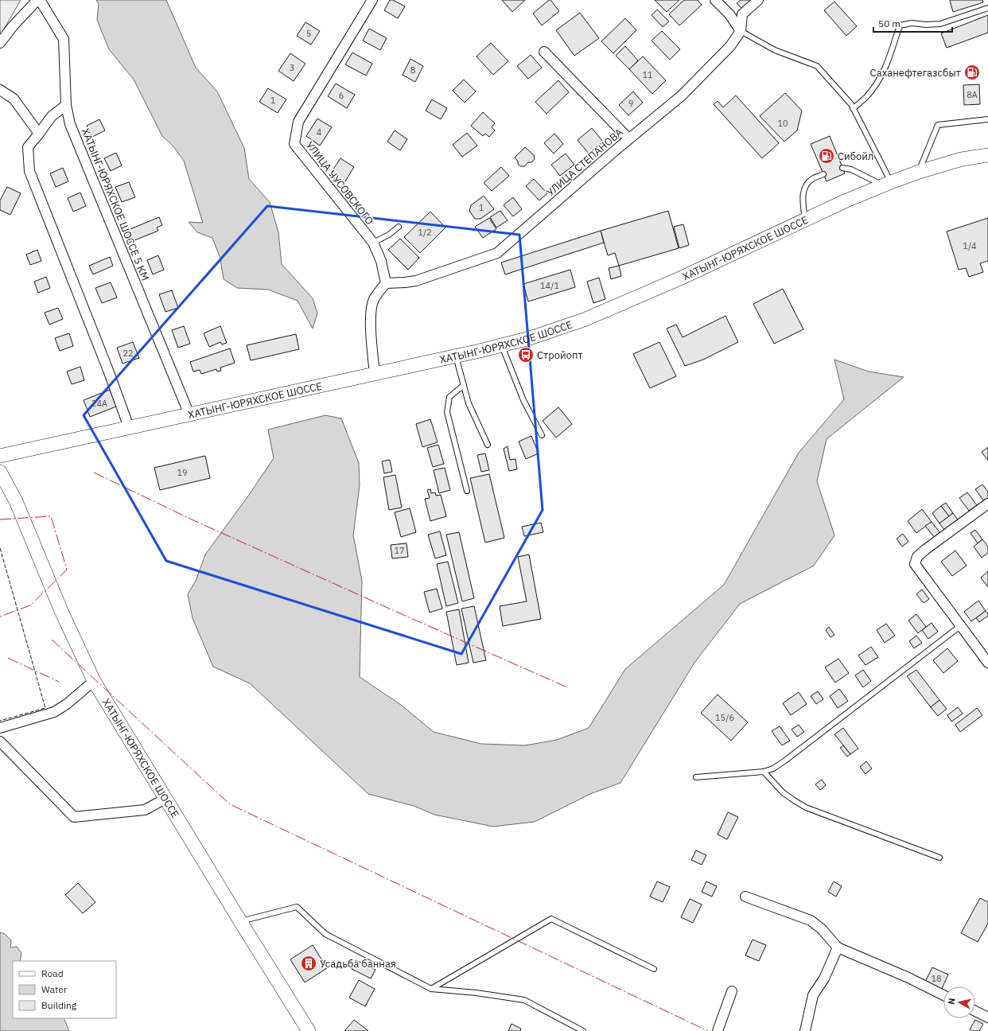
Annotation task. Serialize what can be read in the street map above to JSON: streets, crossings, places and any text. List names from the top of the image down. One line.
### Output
{"streets":{"main road":["ХАТЫНГ-ЮРЯХСКОЕ ШОССЕ"],"street":["УЛИЦА СТЕПАНОВА","УЛИЦА ЧУСОВСКОГО","ХАТЫНГ-ЮРЯХСКОЕ ШОССЕ 5 КМ"]},"crossings":[["УЛИЦА СТЕПАНОВА","УЛИЦА ЧУСОВСКОГО"],["ХАТЫНГ-ЮРЯХСКОЕ ШОССЕ 5 КМ","ХАТЫНГ-ЮРЯХСКОЕ ШОССЕ"]],"places":{"fuel station":["Саханефтегазсбыт","Сибойл"],"bus stop":["Стройопт"],"building":["Усадьба банная"]},"house_numbers":["5","3","8","11","8А","6","1","9","10","4","1","1/2","1/4","14/1","22","24А","19","17","15/6","18"],"legend":["Road","Water","Building"],"scale_bar":"50 m","north":"left"}
